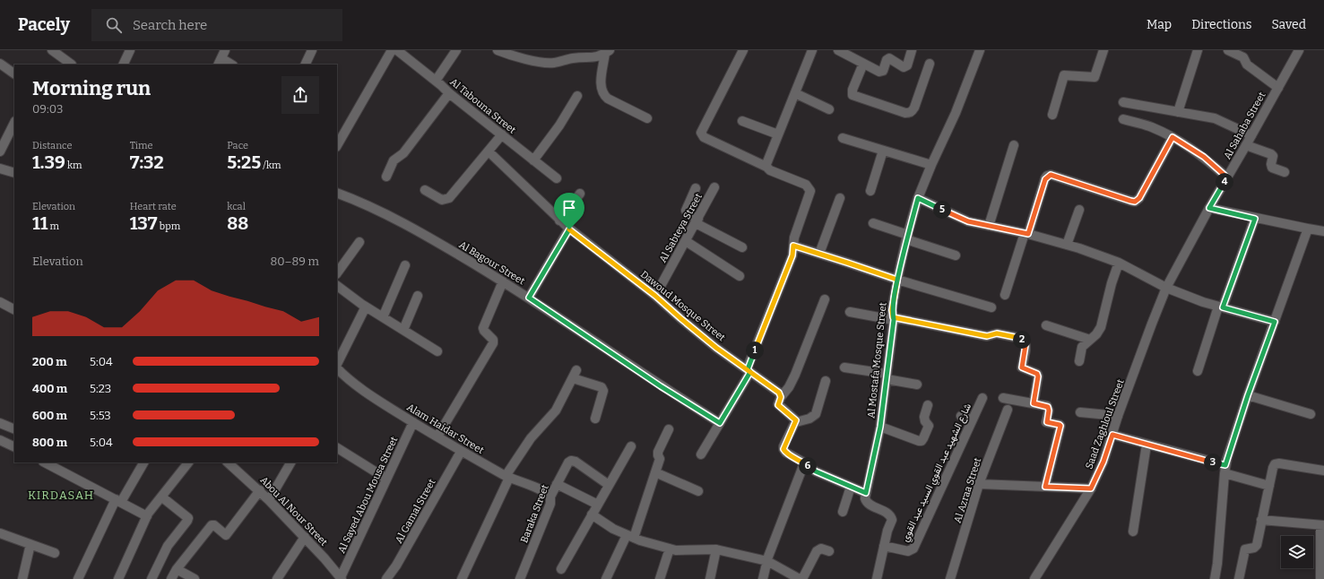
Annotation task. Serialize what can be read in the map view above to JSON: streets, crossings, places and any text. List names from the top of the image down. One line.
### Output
{"streets":{"street":["Al Tabouna Street","Al Sahaba Street","Al Sabteya Street","Al Bagour Street","Dawoud Mosque Street","Al Mostafa Mosque Street","Saad Zaghloul Street","Alam Haidar Street","شارع الشهيد عبد القوي السيد عبد القوي","Al Azraa Street","Al Sayed Abou Mousa Street","Abou Al Nour Street","Al Gamal Street","Baraka Street"]},"crossings":[["Al Sahaba Street","Saad Zaghloul Street"],["Al Sabteya Street","Dawoud Mosque Street"],["Alam Haidar Street","Al Sayed Abou Mousa Street"],["Alam Haidar Street","Al Gamal Street"],["Alam Haidar Street","Baraka Street"],["Al Sayed Abou Mousa Street","Abou Al Nour Street"]],"districts":["KIRDASAH"],"page":{"header":"Pacely","search":"Search here","nav":["Map","Directions","Saved"],"heading":["Morning run","09:03"],"stats":[["Distance","1.39 km"],["Time","7:32"],["Pace","5:25 /km"],["Elevation","11 m"],["Heart rate","137 bpm"],["kcal","88"]],"pins":["4","5","2","1","3","6"],"chart":["Elevation","80–89 m"],"list":[{"name":"200 m","note":"5:04"},{"name":"400 m","note":"5:23"},{"name":"600 m","note":"5:53"},{"name":"800 m","note":"5:04"}]}}
